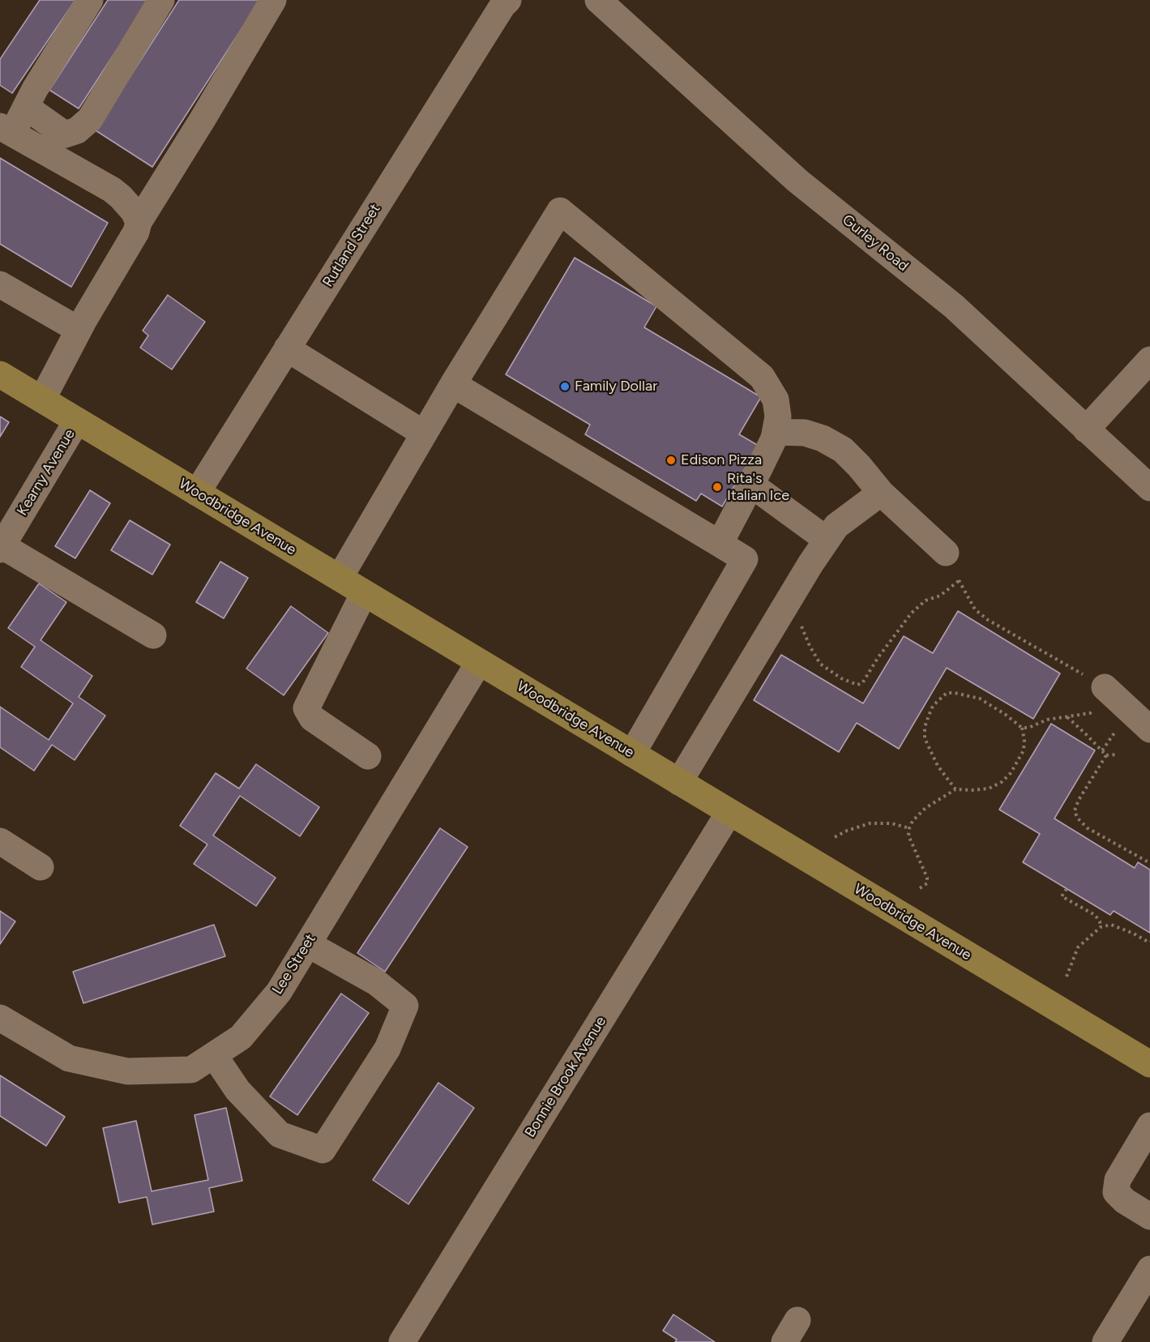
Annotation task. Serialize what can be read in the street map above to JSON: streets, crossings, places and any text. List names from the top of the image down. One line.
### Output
{"streets":{"main road":["Woodbridge Avenue"],"street":["Gurley Road","Rutland Street","Kearny Avenue","Lee Street","Bonnie Brook Avenue"]},"crossings":[["Rutland Street","Woodbridge Avenue"],["Kearny Avenue","Woodbridge Avenue"],["Woodbridge Avenue","Lee Street"],["Woodbridge Avenue","Bonnie Brook Avenue"]],"places":["Family Dollar","Edison Pizza","Rita's Italian Ice"]}
